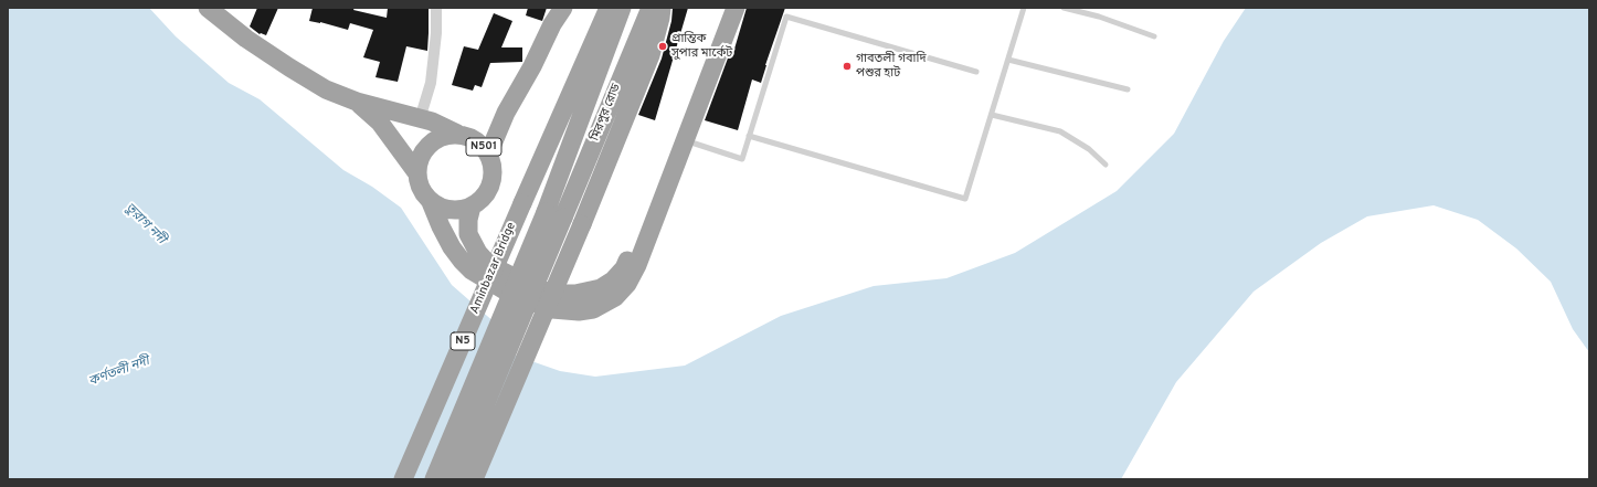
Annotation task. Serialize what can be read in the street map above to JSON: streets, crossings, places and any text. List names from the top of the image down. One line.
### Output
{"streets":{"highway":["মিরপুর রোড","N501","Aminbazar Bridge","N5"]},"water":["তুরাগ নদী","কর্ণতলী নদী"],"places":["প্রান্তিক সুপার মার্কেট","গাবতলী গবাদি পশুর হাট"]}
